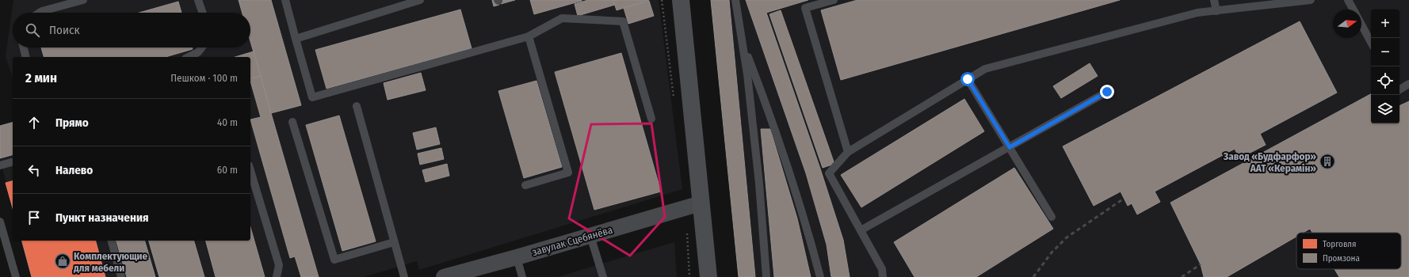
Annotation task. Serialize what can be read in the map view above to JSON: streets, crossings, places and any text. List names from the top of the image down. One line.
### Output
{"streets":{"street":["завулак Сцебянёва"]},"places":{"building":["Завод «Будфарфор» ААТ «Керамін»"],"shop":["Комплектующие для мебели"]},"legend":["Торговля","Промзона"],"north":"right","page":{"map_buttons":["+","−"],"search":"Поиск","heading":["2 мин","Пешком · 100 m"],"list":[["Прямо","40 m"],["Налево","60 m"],"Пункт назначения"]}}
